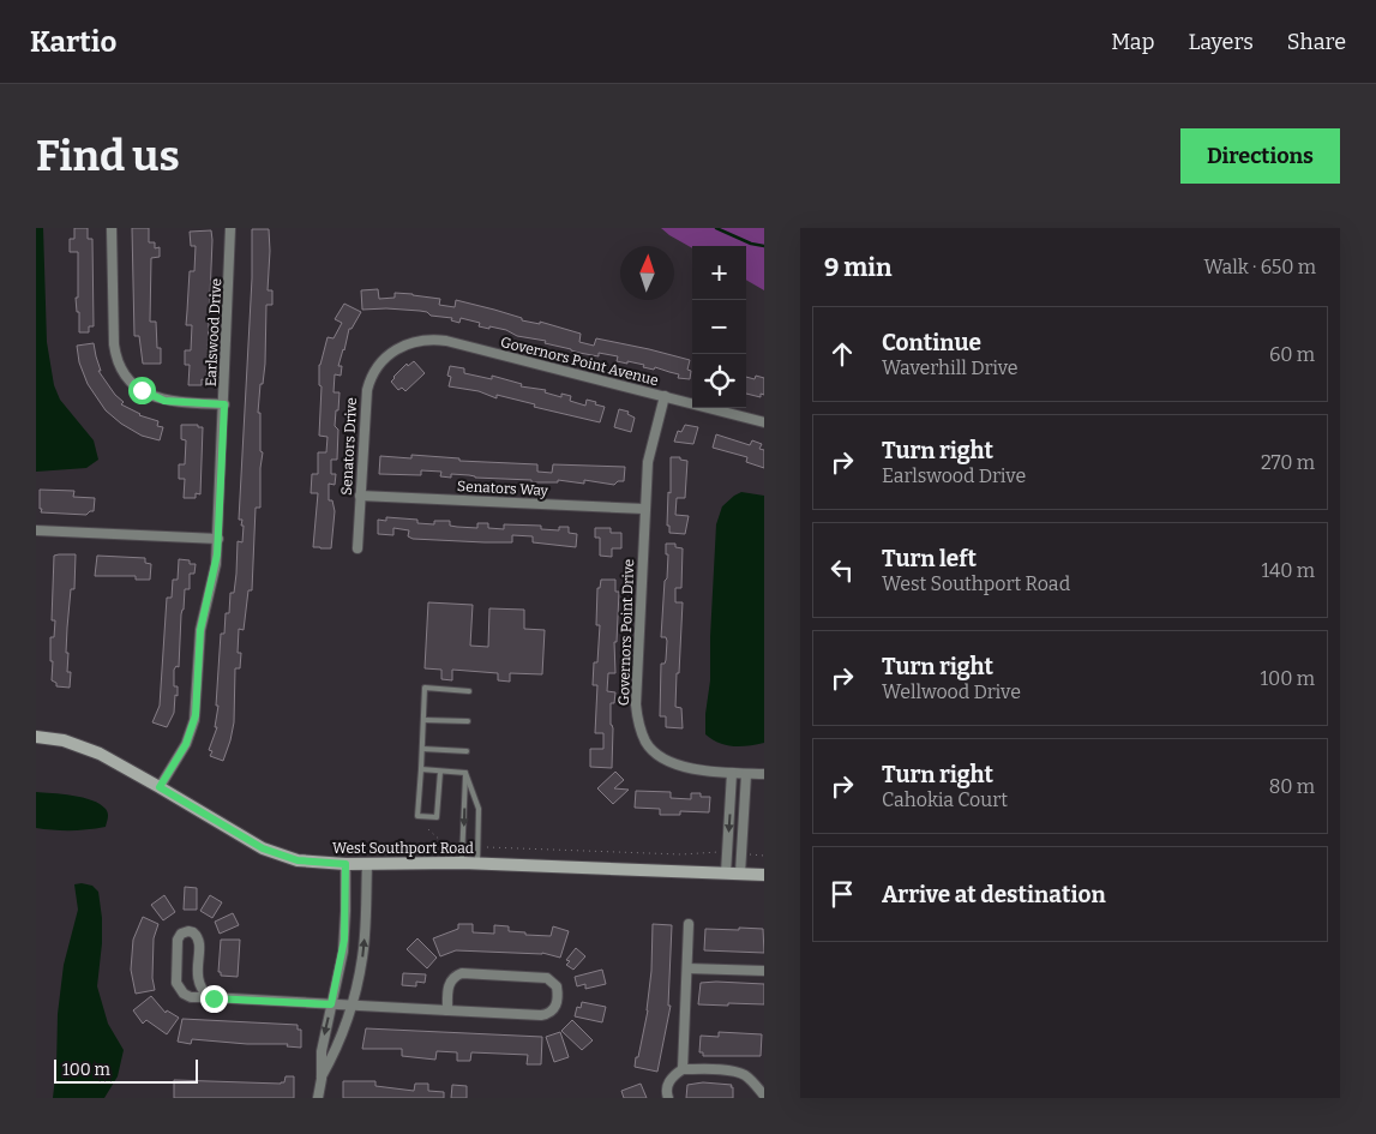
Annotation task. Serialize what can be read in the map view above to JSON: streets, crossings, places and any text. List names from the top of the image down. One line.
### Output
{"streets":{"main road":["West Southport Road"],"street":["Earlswood Drive","Governors Point Avenue","Senators Drive","Senators Way","Governors Point Drive"]},"crossings":[["Earlswood Drive","West Southport Road"],["Governors Point Avenue","Senators Drive"],["Governors Point Avenue","Governors Point Drive"],["Senators Drive","Senators Way"],["Senators Way","Governors Point Drive"]],"scale_bar":"100 m","north":"top","page":{"header":"Kartio","nav":["Map","Layers","Share"],"buttons":"Directions","title":"Find us","heading":["9 min","Walk · 650 m"],"map_buttons":["+","−"],"list":[["Continue","Waverhill Drive","60 m"],["Turn right","Earlswood Drive","270 m"],["Turn left","West Southport Road","140 m"],["Turn right","Wellwood Drive","100 m"],["Turn right","Cahokia Court","80 m"],"Arrive at destination"],"scale":"100 m"}}
